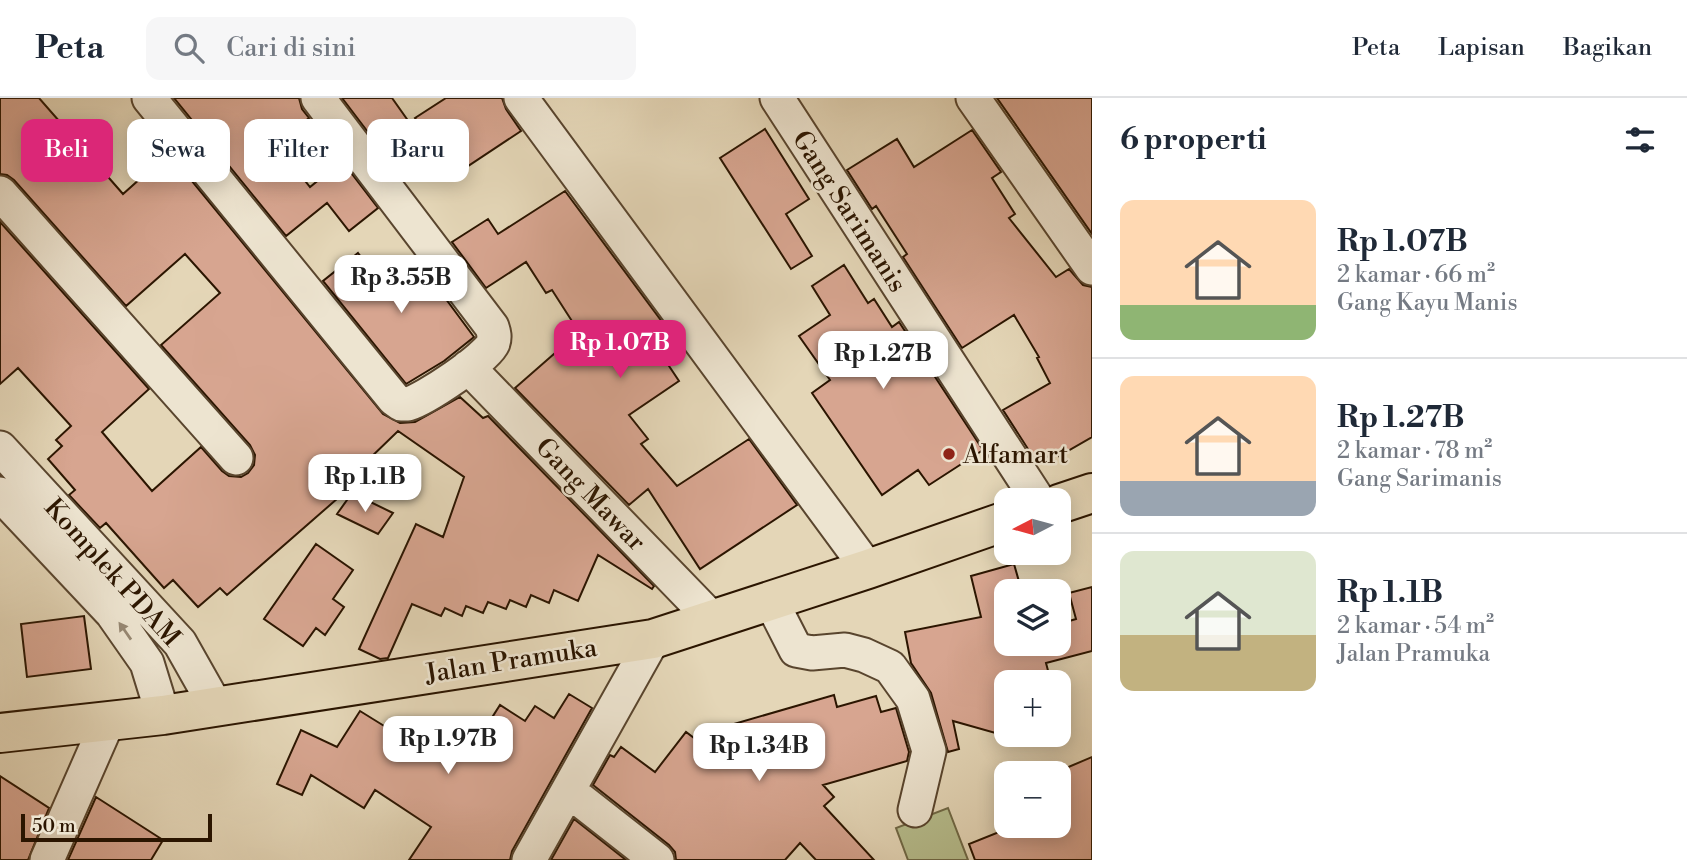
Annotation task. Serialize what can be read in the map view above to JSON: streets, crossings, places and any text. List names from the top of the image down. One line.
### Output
{"streets":{"main road":["Jalan Pramuka"],"street":["Gang Sarimanis","Gang Mawar","Komplek PDAM"]},"crossings":[["Gang Mawar","Jalan Pramuka"],["Komplek PDAM","Jalan Pramuka"]],"places":["Alfamart"],"scale_bar":"50 m","north":"left","page":{"header":"Peta","search":"Cari di sini","nav":["Peta","Lapisan","Bagikan"],"heading":"6 properti","chip":["Beli","Sewa","Filter","Baru"],"list":[{"name":"Rp 1.07B","note":"2 kamar · 66 m² · Gang Kayu Manis"},{"name":"Rp 1.27B","note":"2 kamar · 78 m² · Gang Sarimanis"},{"name":"Rp 1.1B","note":"2 kamar · 54 m² · Jalan Pramuka"}],"price":["Rp 3.55B","Rp 1.07B","Rp 1.27B","Rp 1.1B","Rp 1.97B","Rp 1.34B"],"map_buttons":["+","−"],"scale":"50 m"}}
